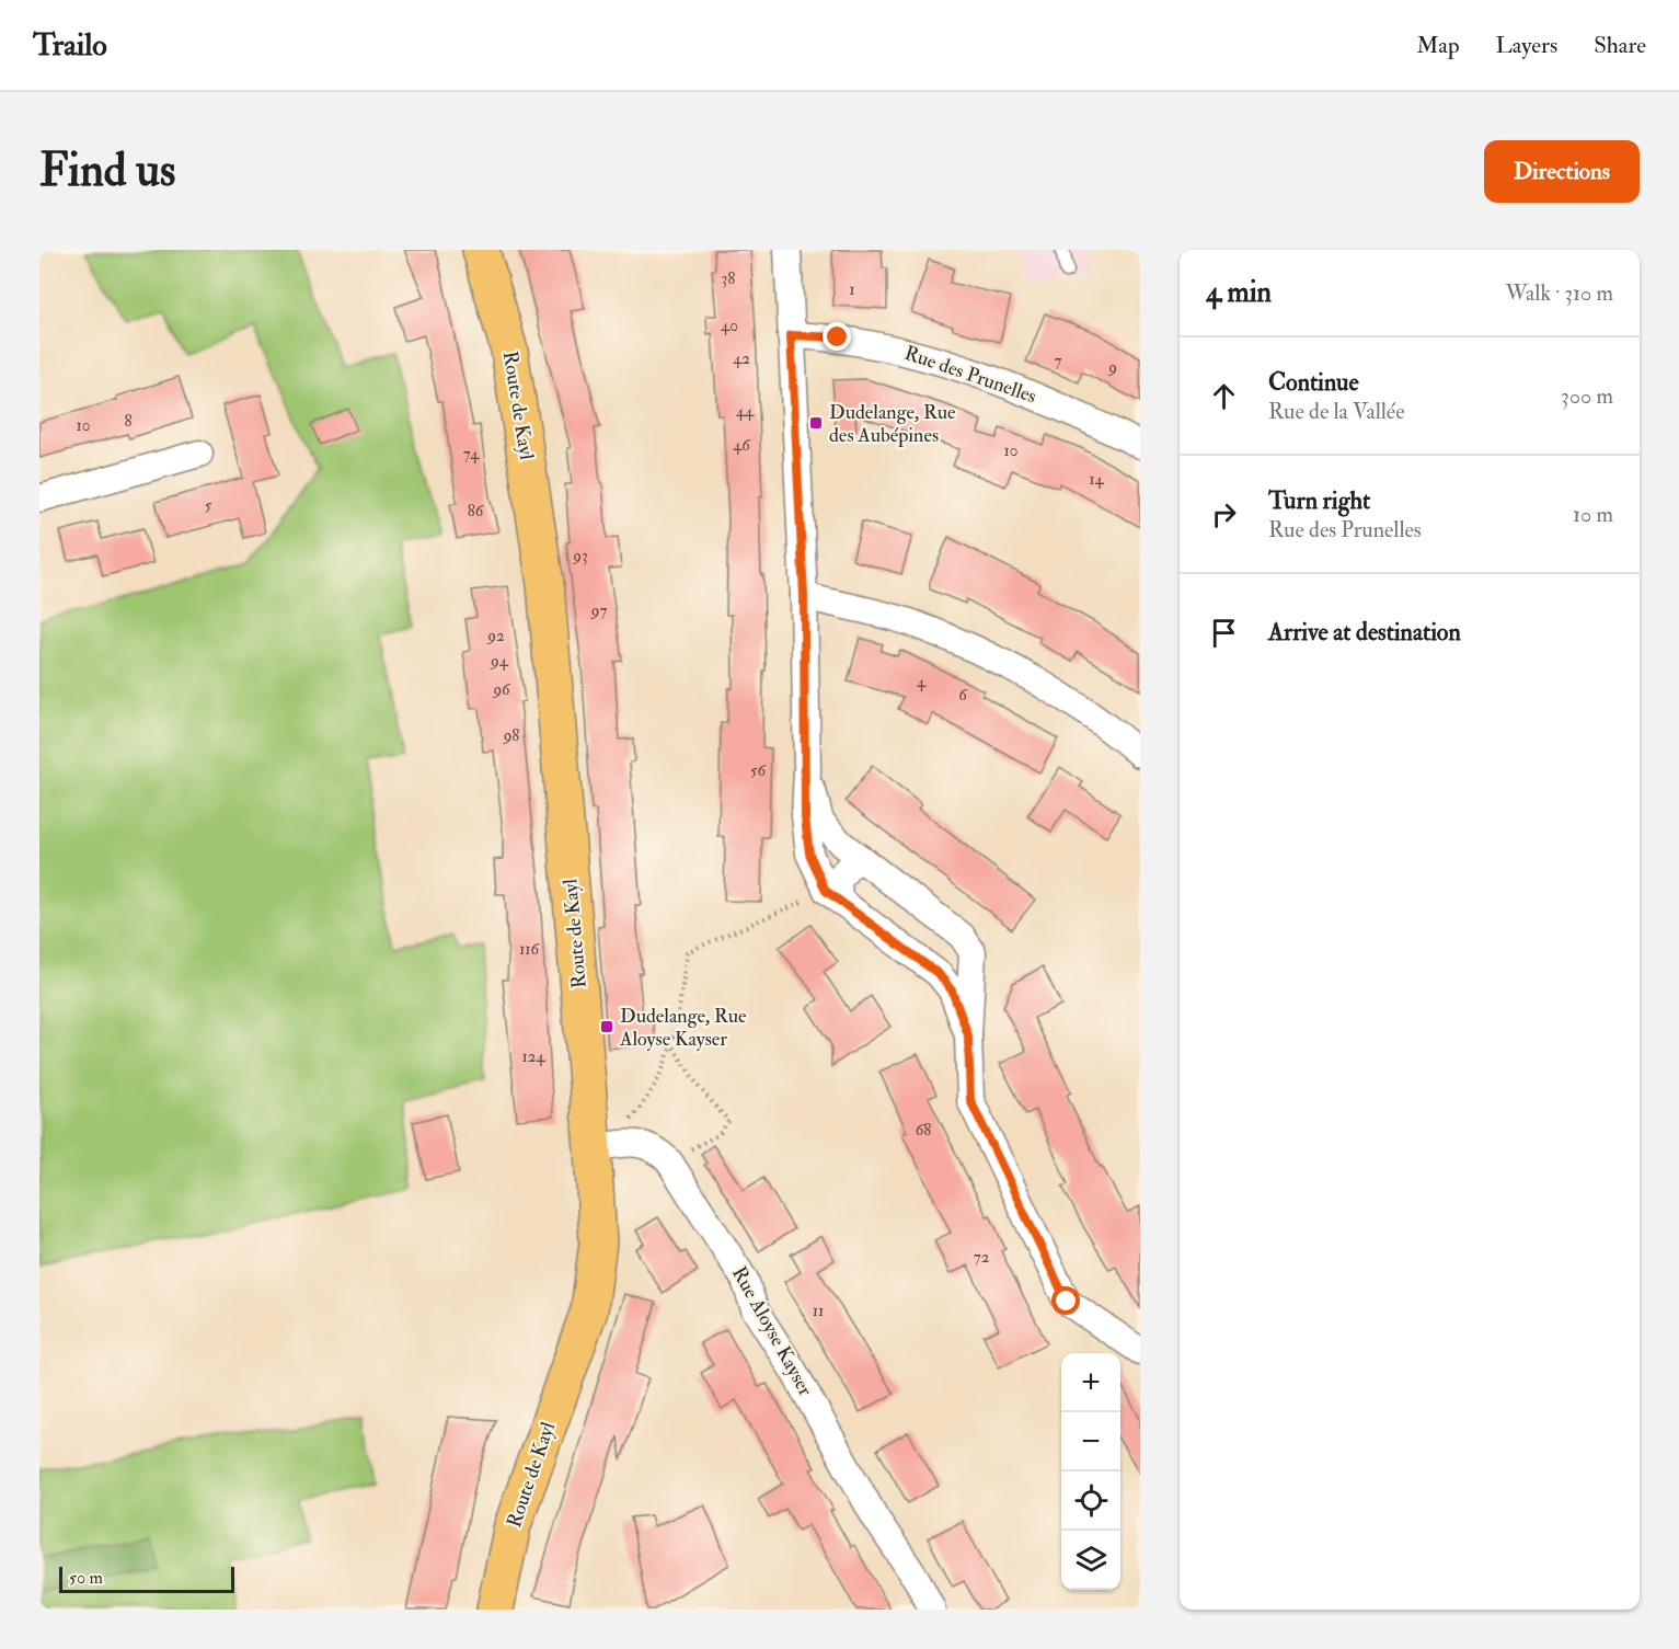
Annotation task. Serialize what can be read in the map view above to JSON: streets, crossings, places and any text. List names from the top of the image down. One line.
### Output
{"streets":{"main road":["Route de Kayl"],"street":["Rue des Prunelles","Rue Aloyse Kayser"]},"crossings":[["Route de Kayl","Rue Aloyse Kayser"]],"places":{"transit":["Dudelange, Rue des Aubépines","Dudelange, Rue Aloyse Kayser"]},"house_numbers":["38","1","40","42","7","9","44","8","10","46","10","74","14","5","86","93","97","92","94","4","96","6","98","56","116","124","68","72","11"],"scale_bar":"50 m","page":{"header":"Trailo","nav":["Map","Layers","Share"],"buttons":"Directions","title":"Find us","heading":["4 min","Walk · 310 m"],"list":[["Continue","Rue de la Vallée","300 m"],["Turn right","Rue des Prunelles","10 m"],"Arrive at destination"],"map_buttons":["+","−"],"scale":"50 m"}}
